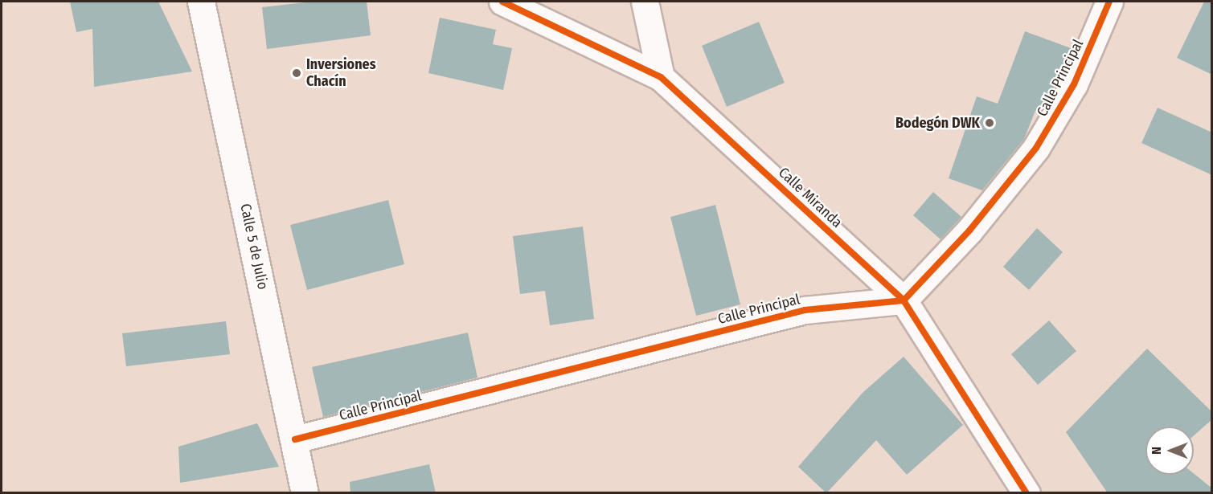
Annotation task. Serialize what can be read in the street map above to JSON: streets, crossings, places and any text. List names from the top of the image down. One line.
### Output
{"streets":{"street":["Calle Principal","Calle Miranda","Calle 5 de Julio"]},"crossings":[["Calle Principal","Calle Miranda"],["Calle Principal","Calle 5 de Julio"]],"places":["Inversiones Chacín","Bodegón DWK"],"north":"left"}
